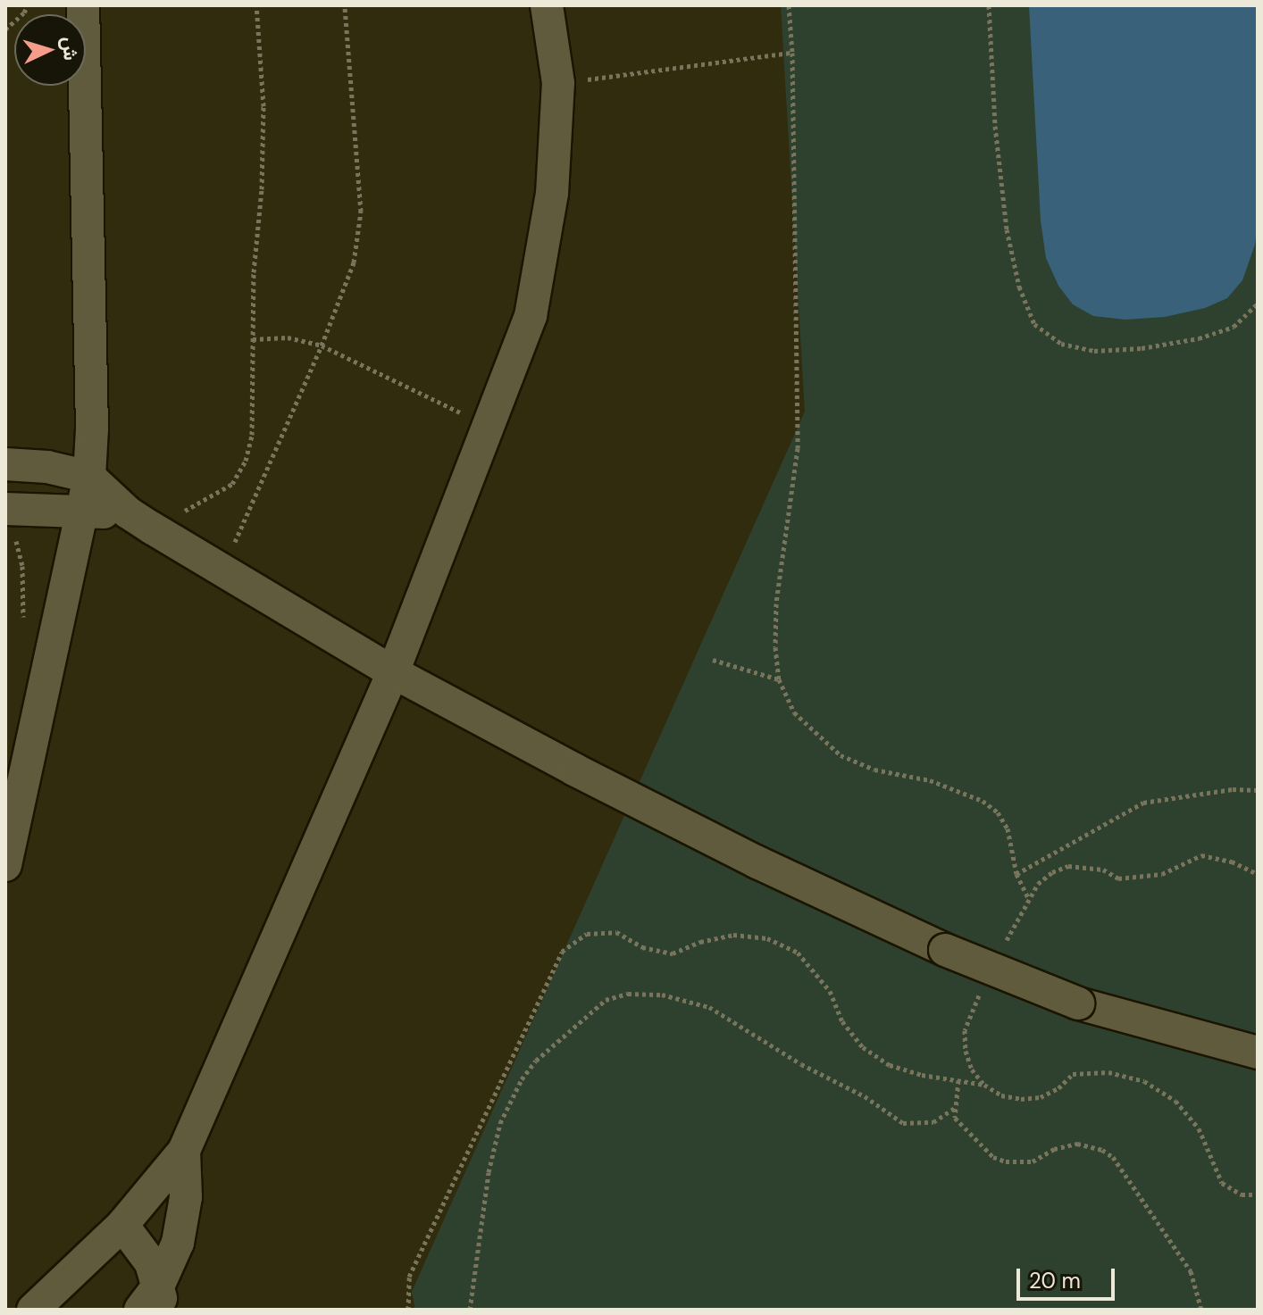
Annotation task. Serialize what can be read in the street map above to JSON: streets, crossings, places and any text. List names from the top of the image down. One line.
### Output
{"scale_bar":"20 m","north":"right"}
